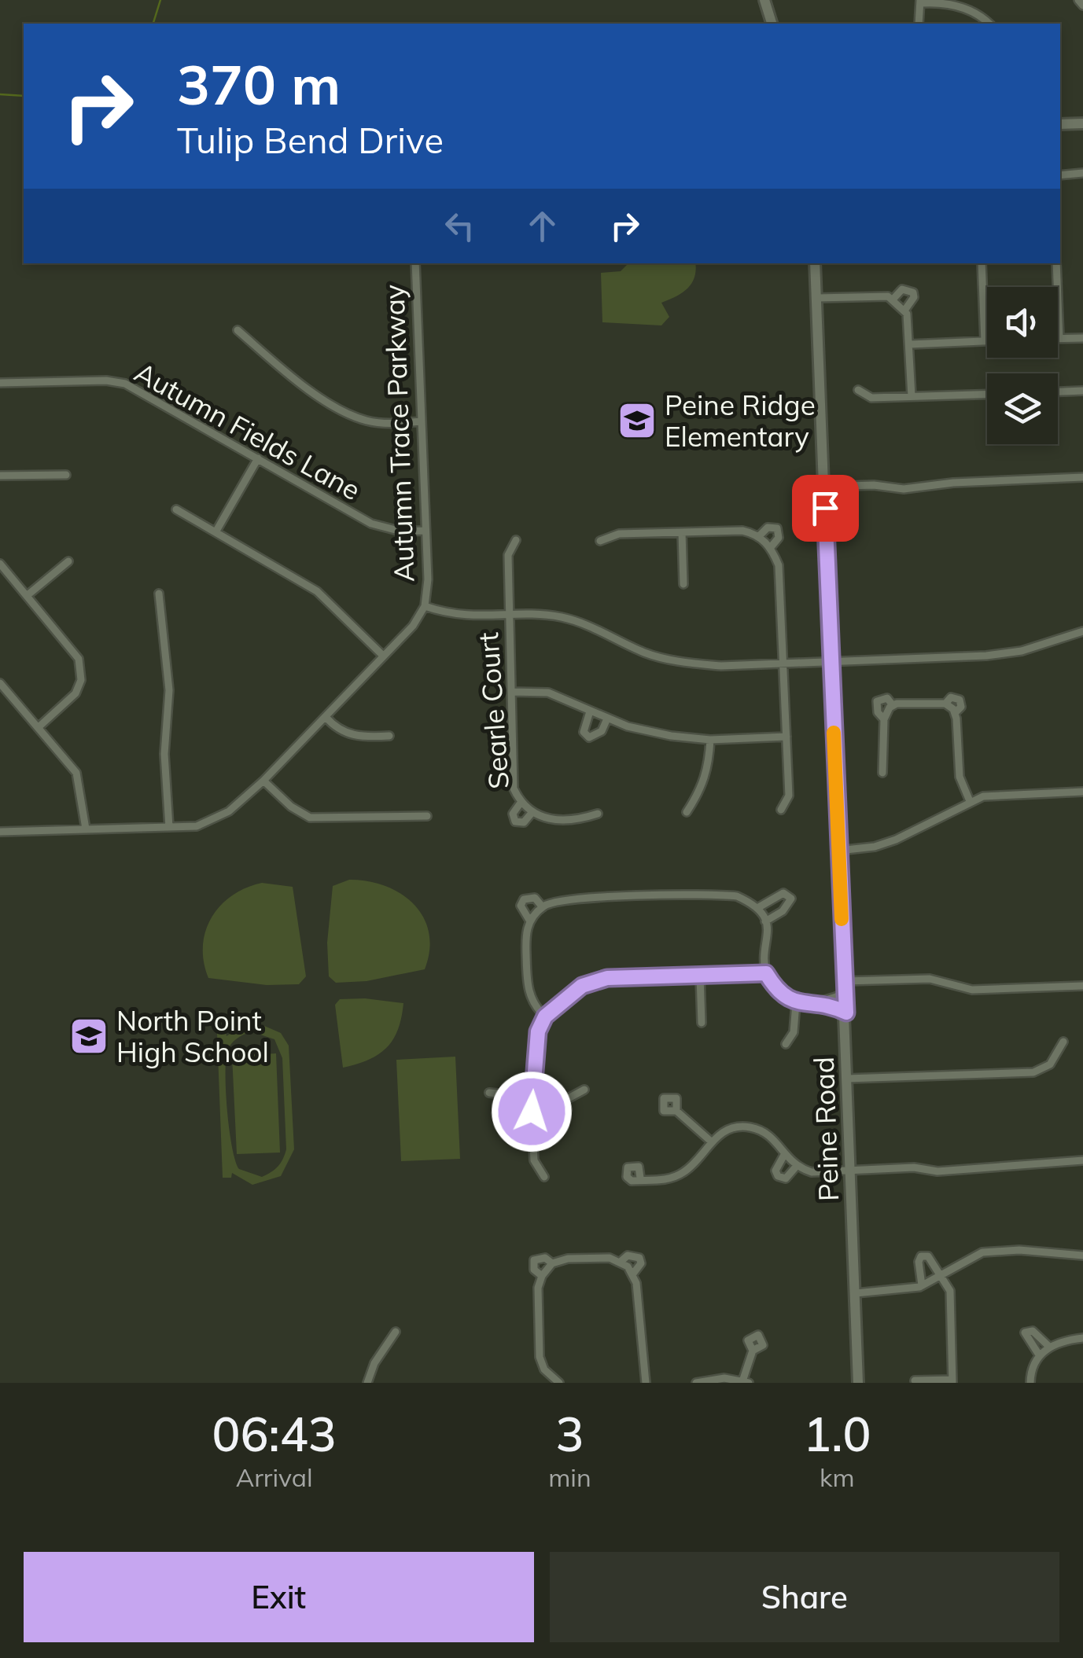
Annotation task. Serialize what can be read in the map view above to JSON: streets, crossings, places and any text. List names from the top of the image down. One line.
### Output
{"streets":{"street":["Autumn Fields Lane","Autumn Trace Parkway","Searle Court","Peine Road"]},"crossings":[["Autumn Fields Lane","Autumn Trace Parkway"]],"places":{"school or university":["Peine Ridge Elementary","North Point High School"]},"page":{"turn":["370 m","Tulip Bend Drive"],"eta":["06:43","Arrival","3","min","1.0","km"],"buttons":["Exit","Share"]}}
